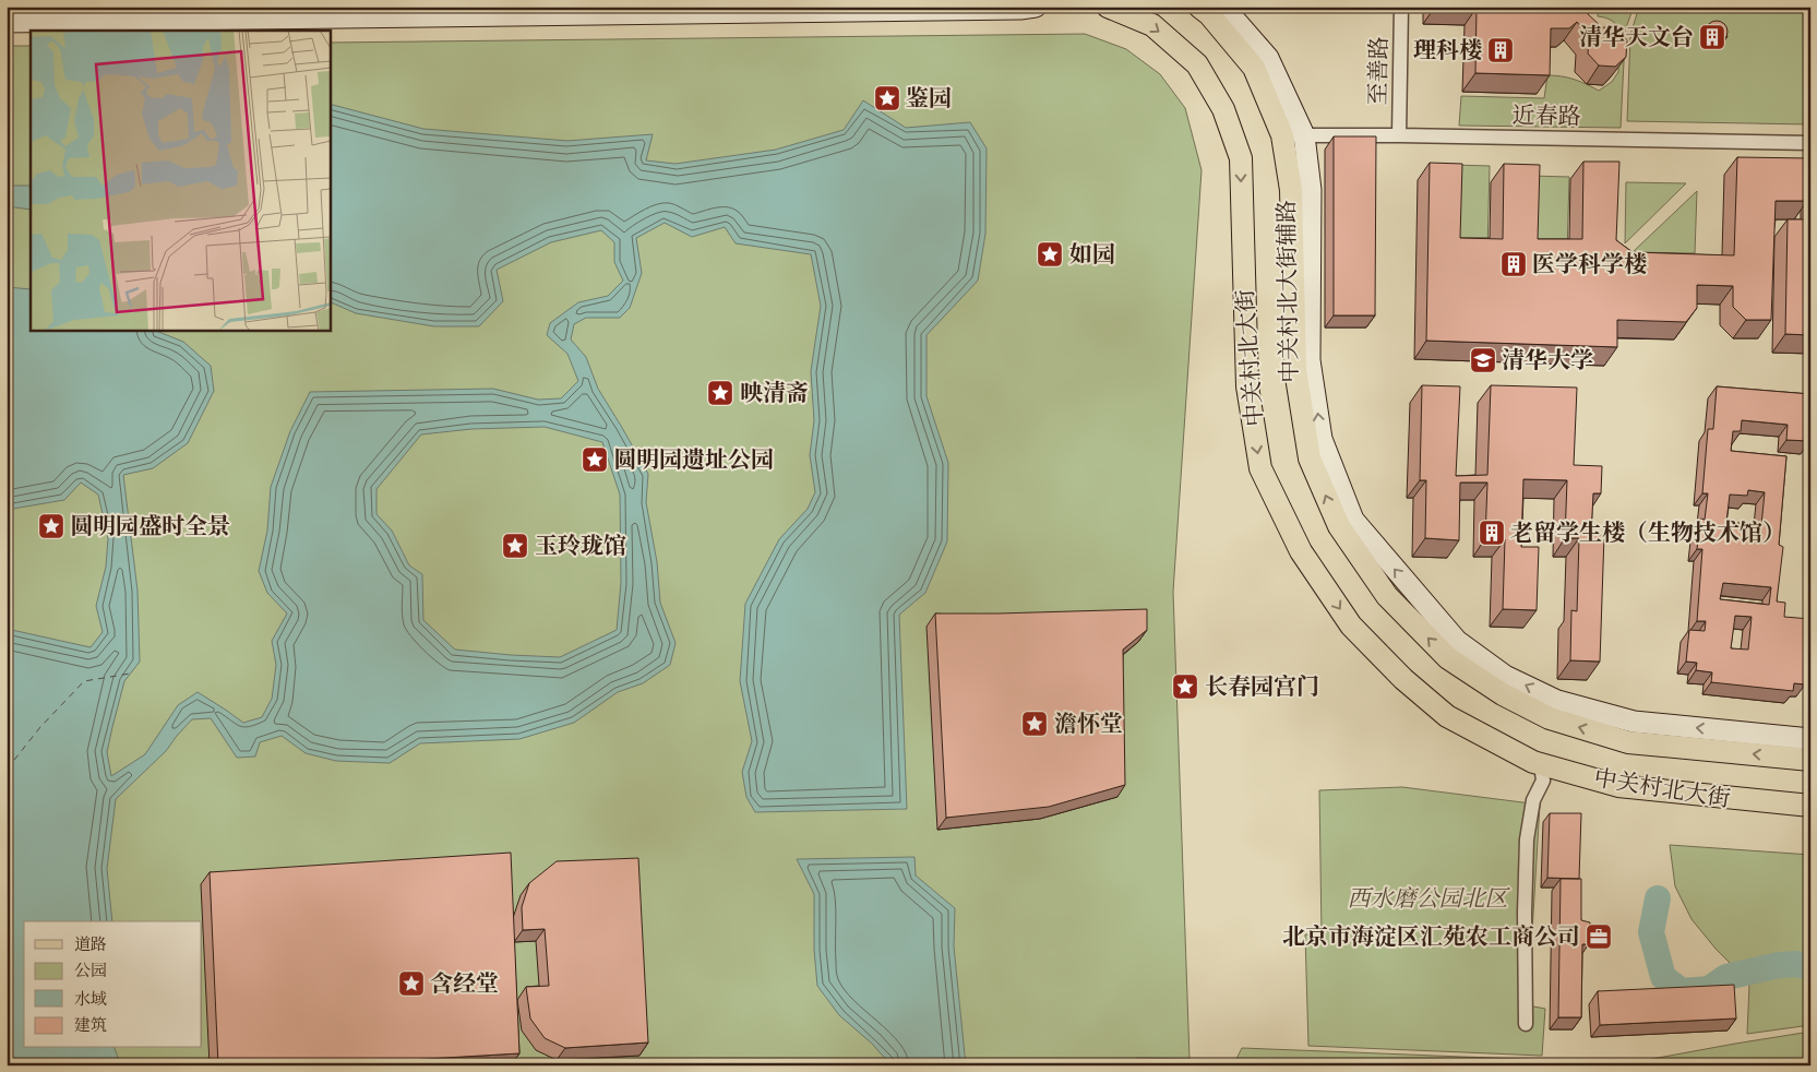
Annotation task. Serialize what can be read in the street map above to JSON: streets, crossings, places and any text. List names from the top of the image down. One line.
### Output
{"streets":{"main road":["中关村北大街"],"street":["至善路","近春路","中关村北大街辅路"]},"crossings":[["至善路","近春路"],["近春路","中关村北大街辅路"],["近春路","中关村北大街"],["中关村北大街辅路","中关村北大街"]],"one_way":["中关村北大街辅路"],"parks":["西水磨公园北区"],"places":{"building":["清华天文台","理科楼","医学科学楼","老留学生楼（生物技术馆）"],"place":["鉴园","如园","映清斋","圆明园遗址公园","圆明园盛时全景","玉玲珑馆","长春园宫门","澹怀堂","含经堂"],"school or university":["清华大学"],"office":["北京市海淀区汇苑农工商公司"]},"legend":["道路","公园","水域","建筑"]}
